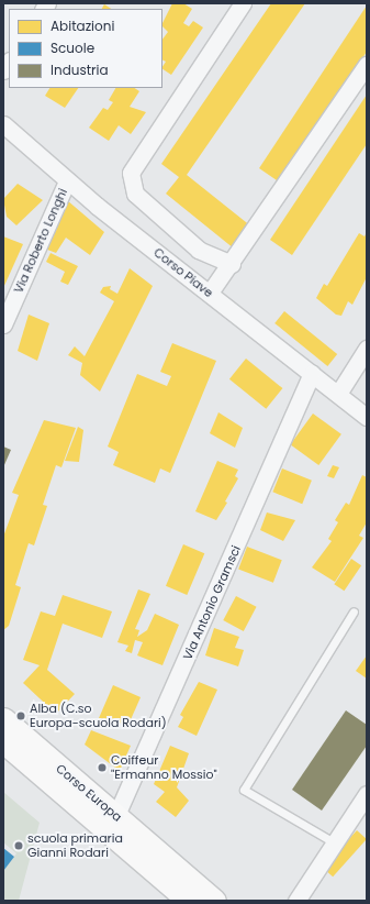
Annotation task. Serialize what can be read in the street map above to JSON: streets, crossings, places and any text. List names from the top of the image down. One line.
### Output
{"streets":{"main road":["Corso Europa"],"street":["Via Roberto Longhi","Corso Piave","Via Antonio Gramsci"]},"crossings":[["Via Roberto Longhi","Corso Piave"],["Corso Piave","Via Antonio Gramsci"],["Via Antonio Gramsci","Corso Europa"]],"places":["Alba (C.so Europa-scuola Rodari)","Coiffeur \"Ermanno Mossio\"","scuola primaria Gianni Rodari"],"legend":["Abitazioni","Scuole","Industria"]}
